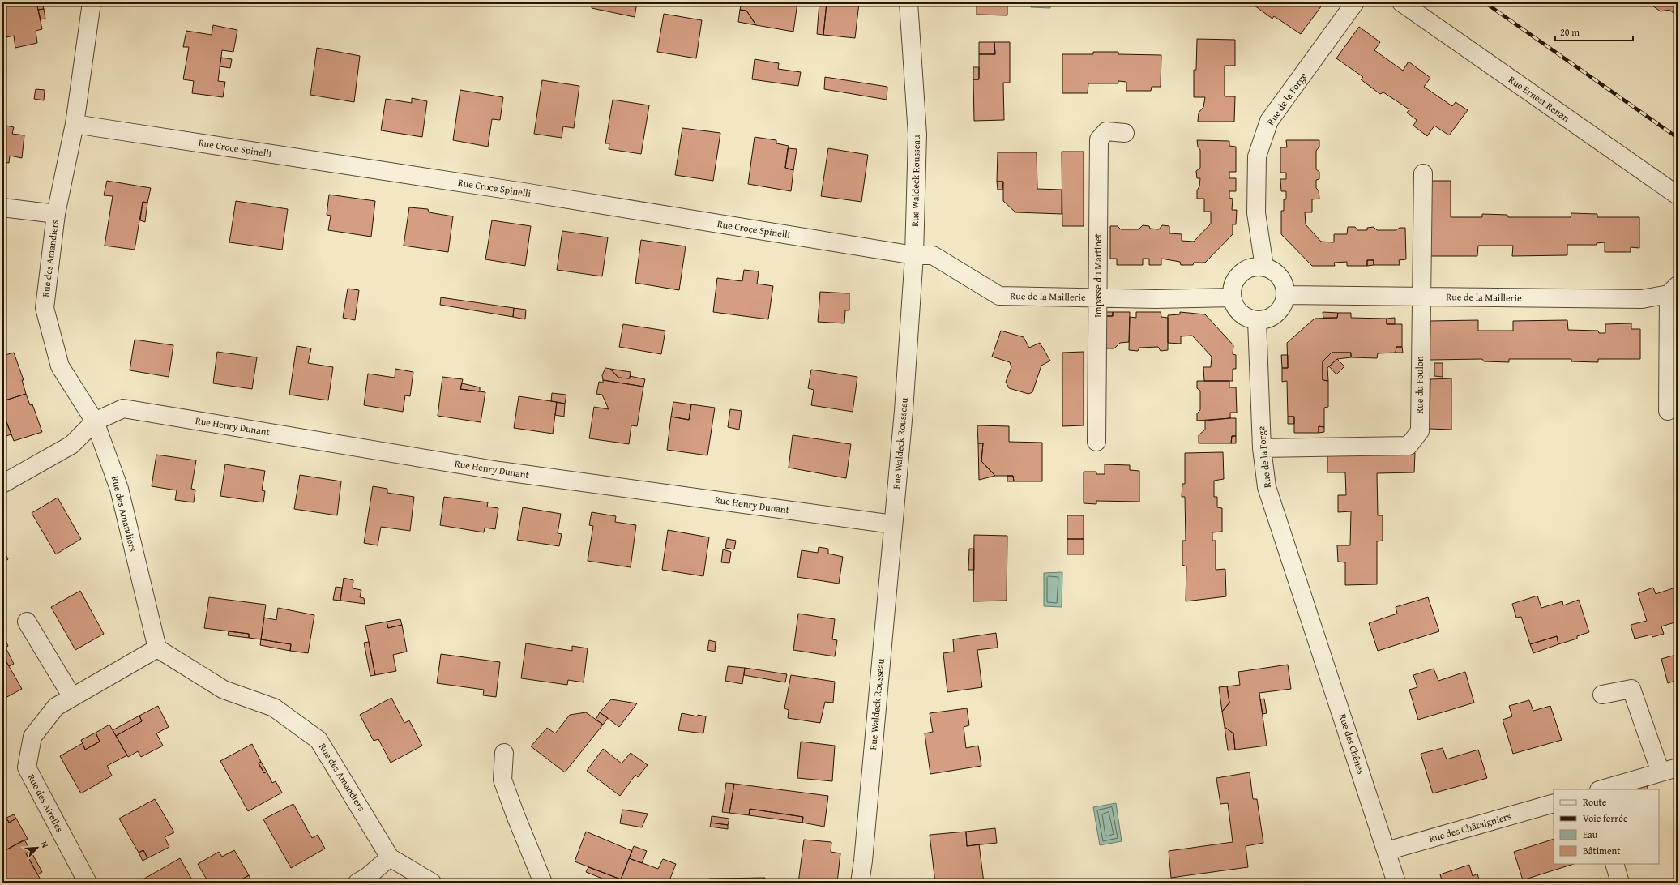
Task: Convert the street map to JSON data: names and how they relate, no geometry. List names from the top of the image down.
{
  "streets": {
    "street": [
      "Rue de la Forge",
      "Rue Ernest Renan",
      "Rue Croce Spinelli",
      "Rue Waldeck Rousseau",
      "Rue des Amandiers",
      "Impasse du Martinet",
      "Rue de la Maillerie",
      "Rue du Foulon",
      "Rue Henry Dunant",
      "Rue des Chênes",
      "Rue des Airelles",
      "Rue des Châtaigniers"
    ]
  },
  "crossings": [
    ["Rue de la Forge", "Rue de la Maillerie"],
    ["Rue de la Forge", "Rue du Foulon"],
    ["Rue de la Forge", "Rue des Chênes"],
    ["Rue Croce Spinelli", "Rue Waldeck Rousseau"],
    ["Rue Croce Spinelli", "Rue des Amandiers"],
    ["Rue Croce Spinelli", "Rue de la Maillerie"],
    ["Rue Waldeck Rousseau", "Rue de la Maillerie"],
    ["Rue Waldeck Rousseau", "Rue Henry Dunant"],
    ["Rue des Amandiers", "Rue Henry Dunant"],
    ["Rue des Amandiers", "Rue des Airelles"],
    ["Impasse du Martinet", "Rue de la Maillerie"],
    ["Rue de la Maillerie", "Rue du Foulon"],
    ["Rue des Chênes", "Rue des Châtaigniers"]
  ],
  "legend": [
    "Route",
    "Voie ferrée",
    "Eau",
    "Bâtiment"
  ],
  "scale_bar": "20 m",
  "north": "top right"
}
